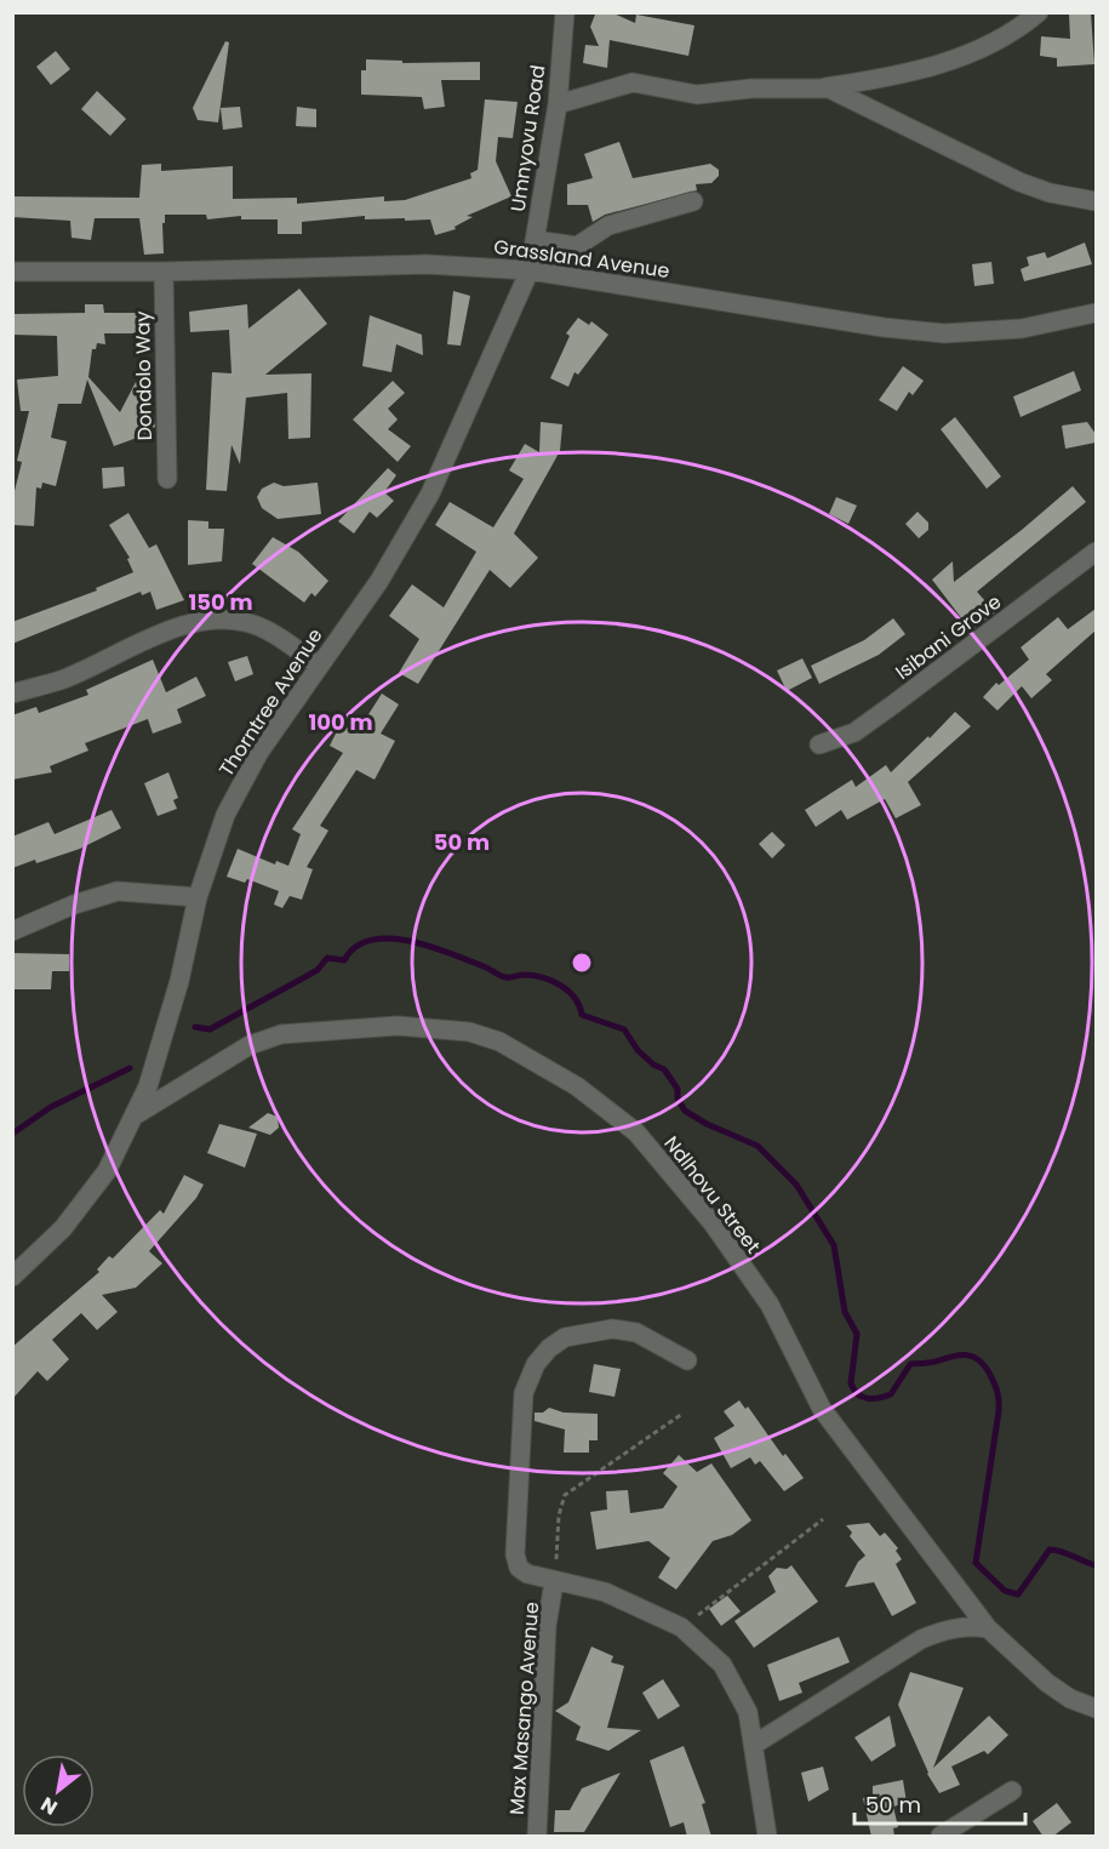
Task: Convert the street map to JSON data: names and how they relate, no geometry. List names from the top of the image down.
{
  "streets": {
    "street": [
      "Umnyovu Road",
      "Grassland Avenue",
      "Dondolo Way",
      "Isibani Grove",
      "Thorntree Avenue",
      "Ndlhovu Street",
      "Max Masango Avenue"
    ]
  },
  "crossings": [
    ["Umnyovu Road", "Grassland Avenue"],
    ["Umnyovu Road", "Thorntree Avenue"],
    ["Grassland Avenue", "Dondolo Way"],
    ["Grassland Avenue", "Thorntree Avenue"],
    ["Thorntree Avenue", "Ndlhovu Street"]
  ],
  "scale_bar": "50 m",
  "north": "bottom left",
  "rings": ["150 m", "100 m", "50 m"]
}
